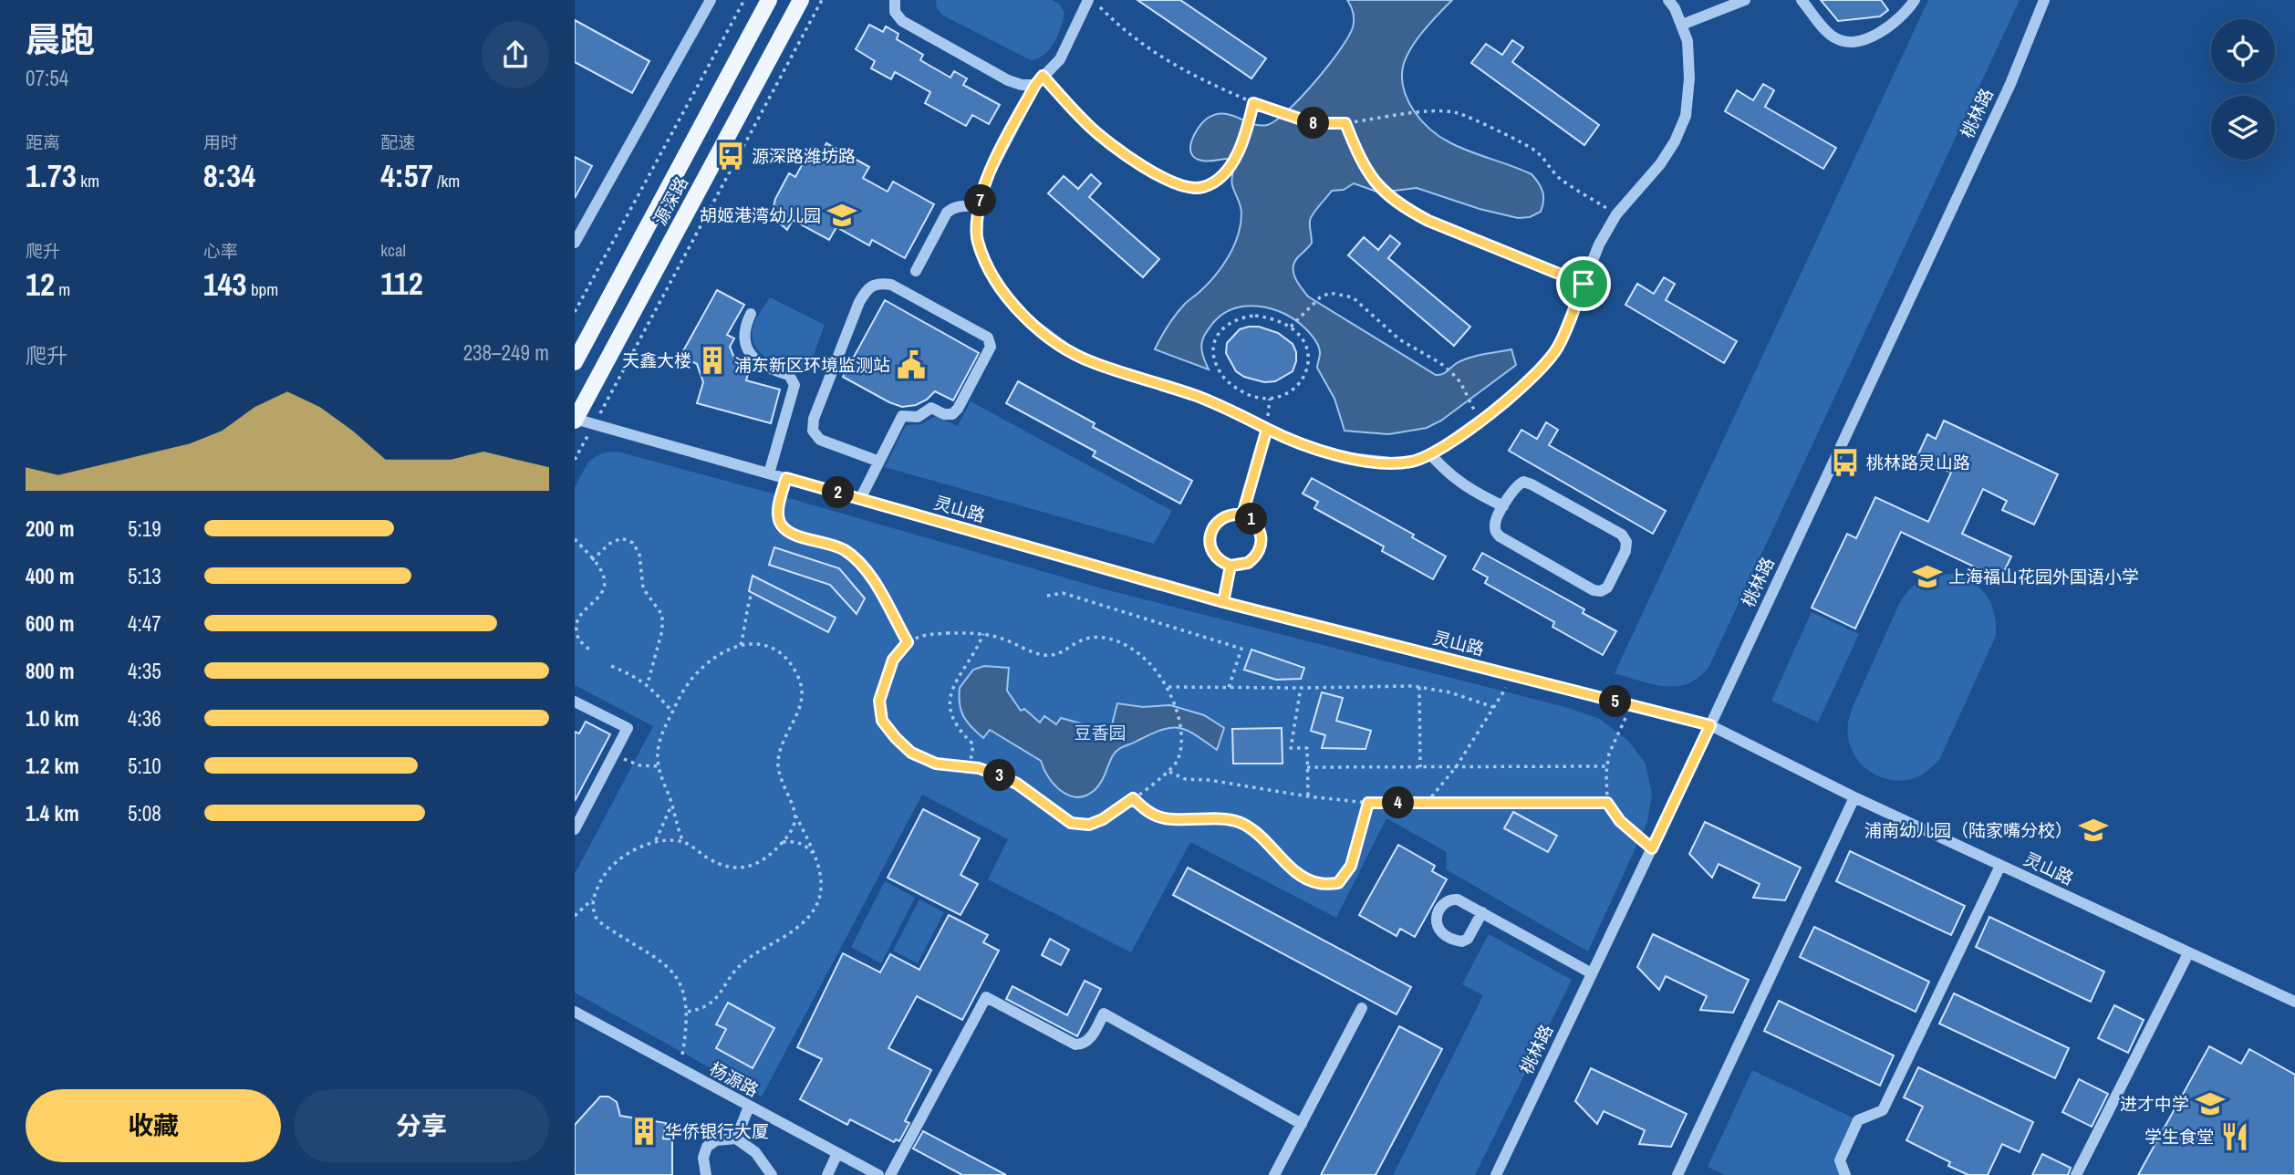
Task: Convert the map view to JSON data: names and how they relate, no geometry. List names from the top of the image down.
{
  "streets": {
    "main road": ["源深路"],
    "street": ["桃林路", "灵山路", "杨源路"]
  },
  "crossings": [
    ["桃林路", "灵山路"],
    ["源深路", "灵山路"]
  ],
  "parks": ["豆香园"],
  "places": {
    "bus stop": ["源深路潍坊路", "桃林路灵山路"],
    "school or university": [
      "胡姬港湾幼儿园",
      "上海福山花园外国语小学",
      "浦南幼儿园（陆家嘴分校）",
      "进才中学"
    ],
    "building": ["天鑫大楼", "华侨银行大厦"],
    "public building": ["浦东新区环境监测站"],
    "restaurant": ["学生食堂"]
  },
  "page": {
    "heading": ["晨跑", "07:54"],
    "pins": [
      "8",
      "7",
      "2",
      "1",
      "5",
      "3",
      "4"
    ],
    "stats": [
      ["距离", "1.73 km"],
      ["用时", "8:34"],
      ["配速", "4:57 /km"],
      ["爬升", "12 m"],
      ["心率", "143 bpm"],
      ["kcal", "112"]
    ],
    "chart": ["爬升", "238–249 m"],
    "list": [
      {
        "name": "200 m",
        "note": "5:19"
      },
      {
        "name": "400 m",
        "note": "5:13"
      },
      {
        "name": "600 m",
        "note": "4:47"
      },
      {
        "name": "800 m",
        "note": "4:35"
      },
      {
        "name": "1.0 km",
        "note": "4:36"
      },
      {
        "name": "1.2 km",
        "note": "5:10"
      },
      {
        "name": "1.4 km",
        "note": "5:08"
      }
    ],
    "buttons": ["收藏", "分享"]
  }
}
